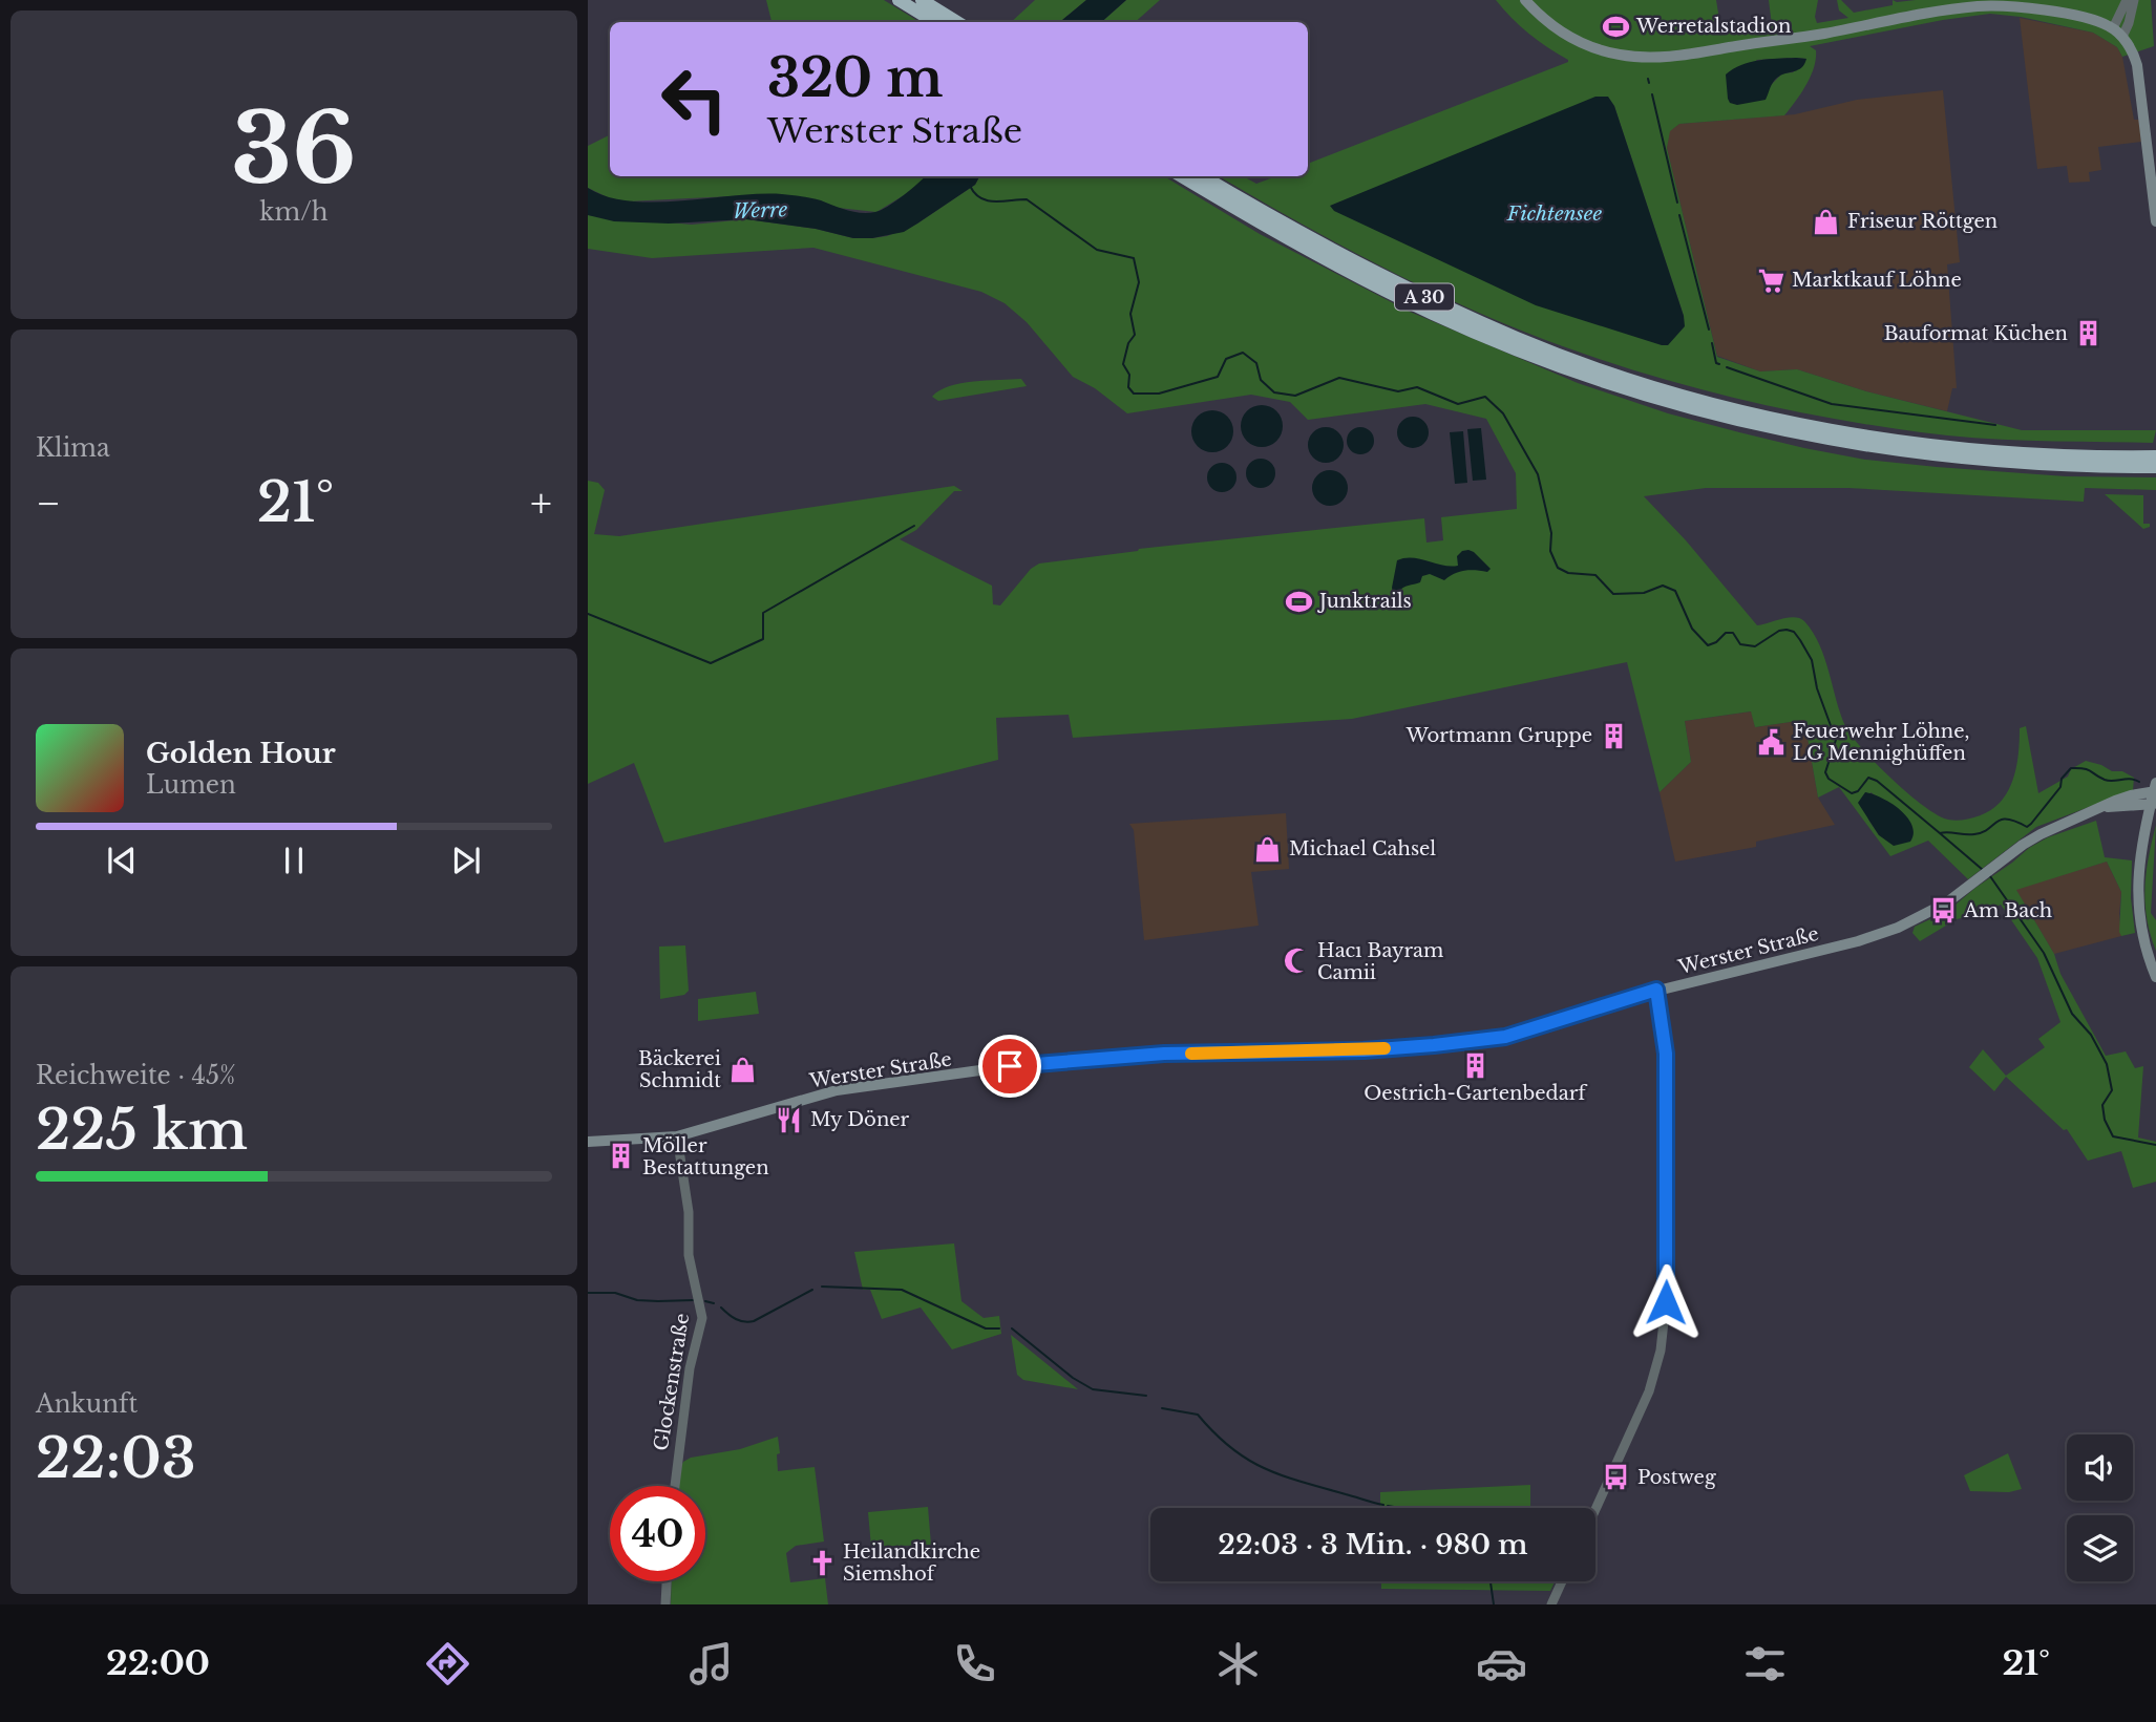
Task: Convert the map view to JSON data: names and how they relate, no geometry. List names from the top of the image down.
{
  "streets": {
    "highway": ["A 30"],
    "main road": ["Werster Straße"],
    "street": ["Glockenstraße"]
  },
  "crossings": [
    ["Werster Straße", "Glockenstraße"]
  ],
  "water": ["Werre", "Fichtensee"],
  "places": {
    "sports": ["Werretalstadion", "Junktrails"],
    "shop": ["Friseur Röttgen", "Michael Cahsel", "Bäckerei Schmidt"],
    "supermarket": ["Marktkauf Löhne"],
    "building": [
      "Bauformat Küchen",
      "Wortmann Gruppe",
      "Oestrich-Gartenbedarf",
      "Möller Bestattungen"
    ],
    "public building": ["Feuerwehr Löhne, LG Mennighüffen"],
    "bus stop": ["Am Bach", "Postweg"],
    "mosque": ["Hacı Bayram Camii"],
    "restaurant": ["My Döner"],
    "church": ["Heilandkirche Siemshof"]
  },
  "page": {
    "tile": [
      ["36", "km/h"],
      "Klima",
      ["Reichweite · 45%", "225 km"],
      ["Ankunft", "22:03"]
    ],
    "turn": ["320 m", "Werster Straße"],
    "heat": ["−", "21°", "+"],
    "song": ["Golden Hour", "Lumen"],
    "limit": "40",
    "trip": "22:03 · 3 Min. · 980 m",
    "tabs": ["22:00", "21°"]
  }
}
